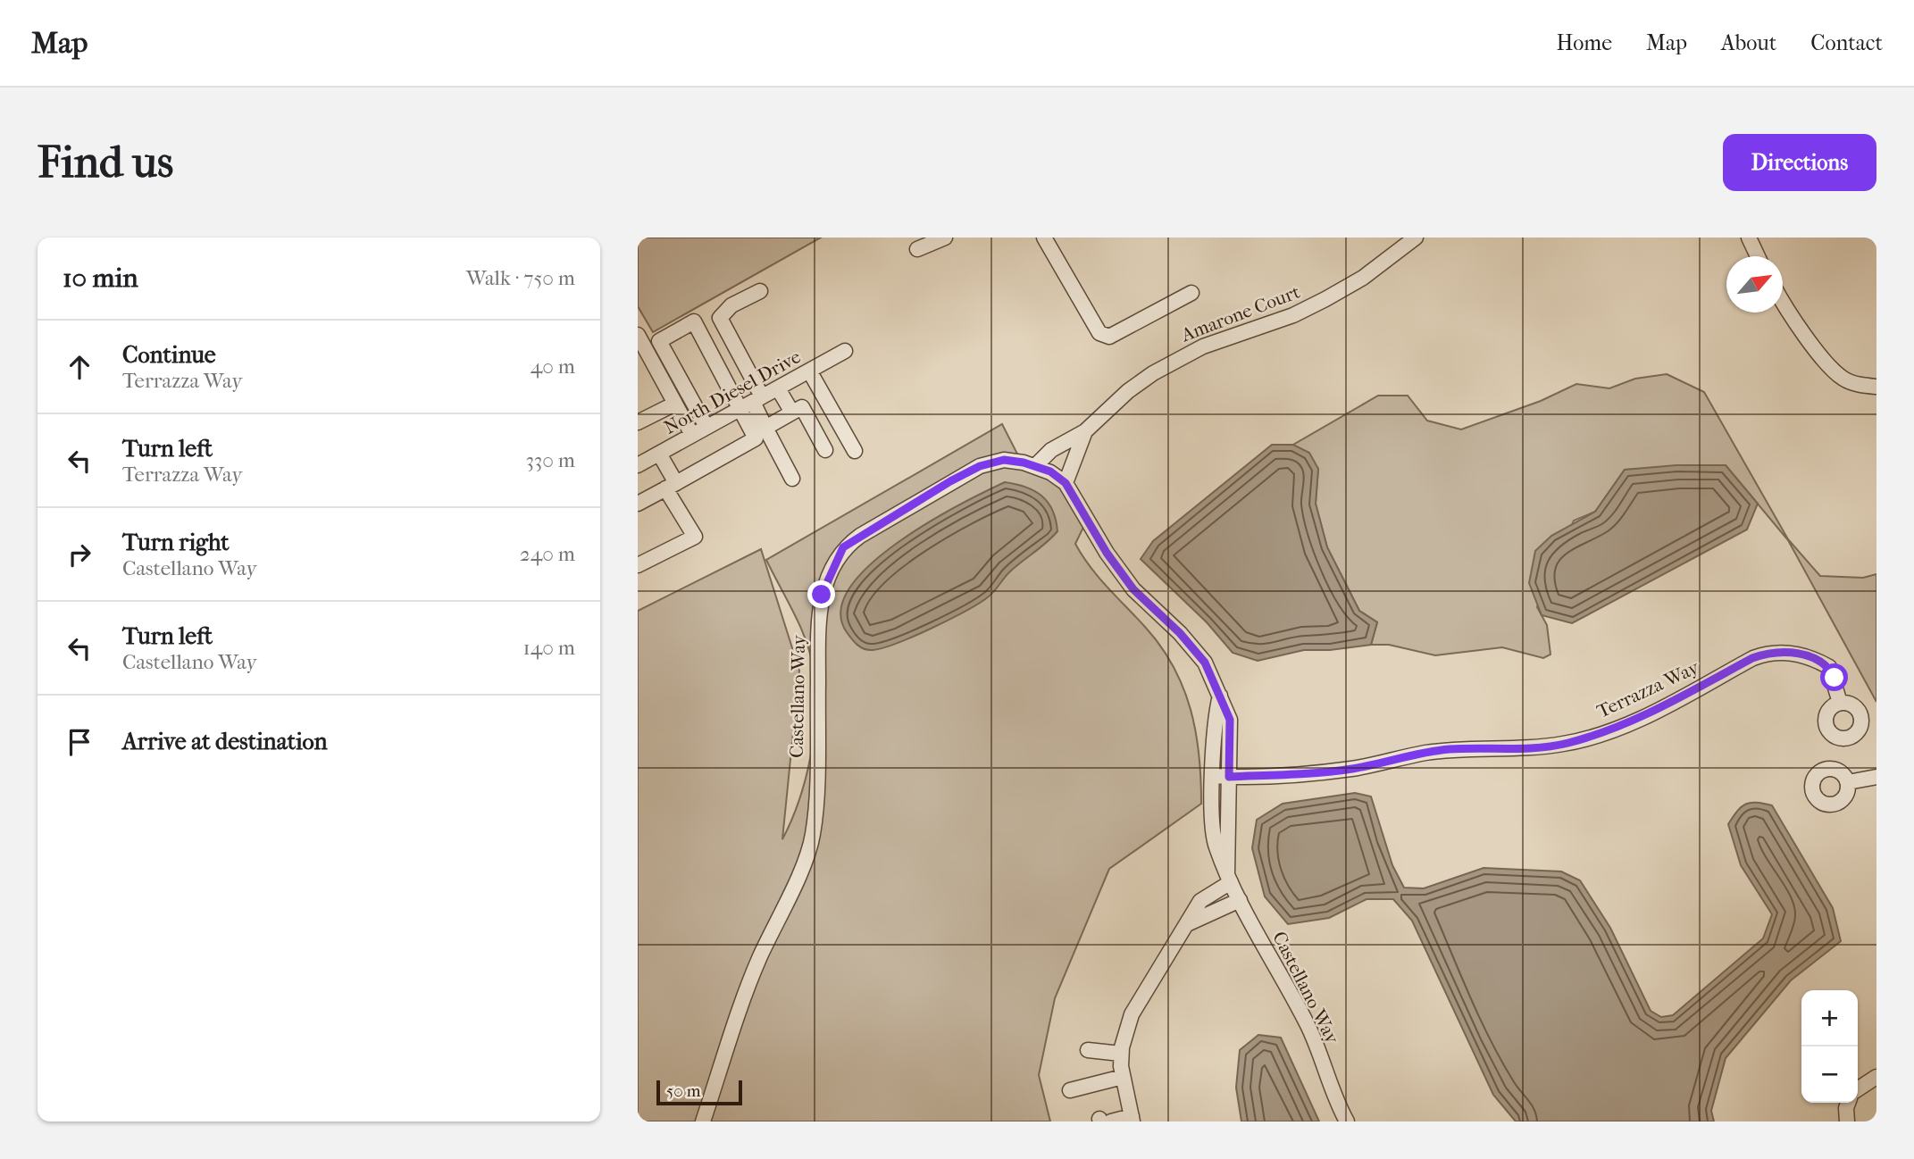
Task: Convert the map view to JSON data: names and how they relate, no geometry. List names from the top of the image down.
{
  "streets": {
    "street": [
      "Amarone Court",
      "North Diesel Drive",
      "Terrazza Way",
      "Castellano Way"
    ]
  },
  "crossings": [
    ["Terrazza Way", "Castellano Way"]
  ],
  "scale_bar": "50 m",
  "north": "top right",
  "page": {
    "header": "Map",
    "nav": [
      "Home",
      "Map",
      "About",
      "Contact"
    ],
    "buttons": "Directions",
    "title": "Find us",
    "heading": ["10 min", "Walk · 750 m"],
    "list": [
      ["Continue", "Terrazza Way", "40 m"],
      ["Turn left", "Terrazza Way", "330 m"],
      ["Turn right", "Castellano Way", "240 m"],
      ["Turn left", "Castellano Way", "140 m"],
      "Arrive at destination"
    ],
    "map_buttons": ["+", "−"],
    "scale": "50 m"
  }
}
